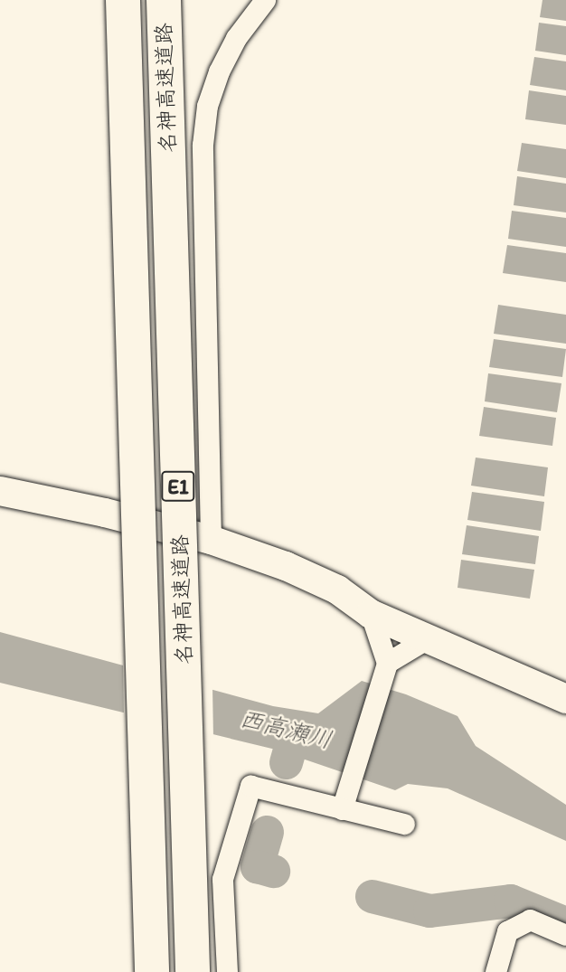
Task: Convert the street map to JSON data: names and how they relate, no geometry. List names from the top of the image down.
{
  "streets": {
    "highway": ["名神高速道路", "E1"]
  },
  "water": ["西高瀬川"]
}
